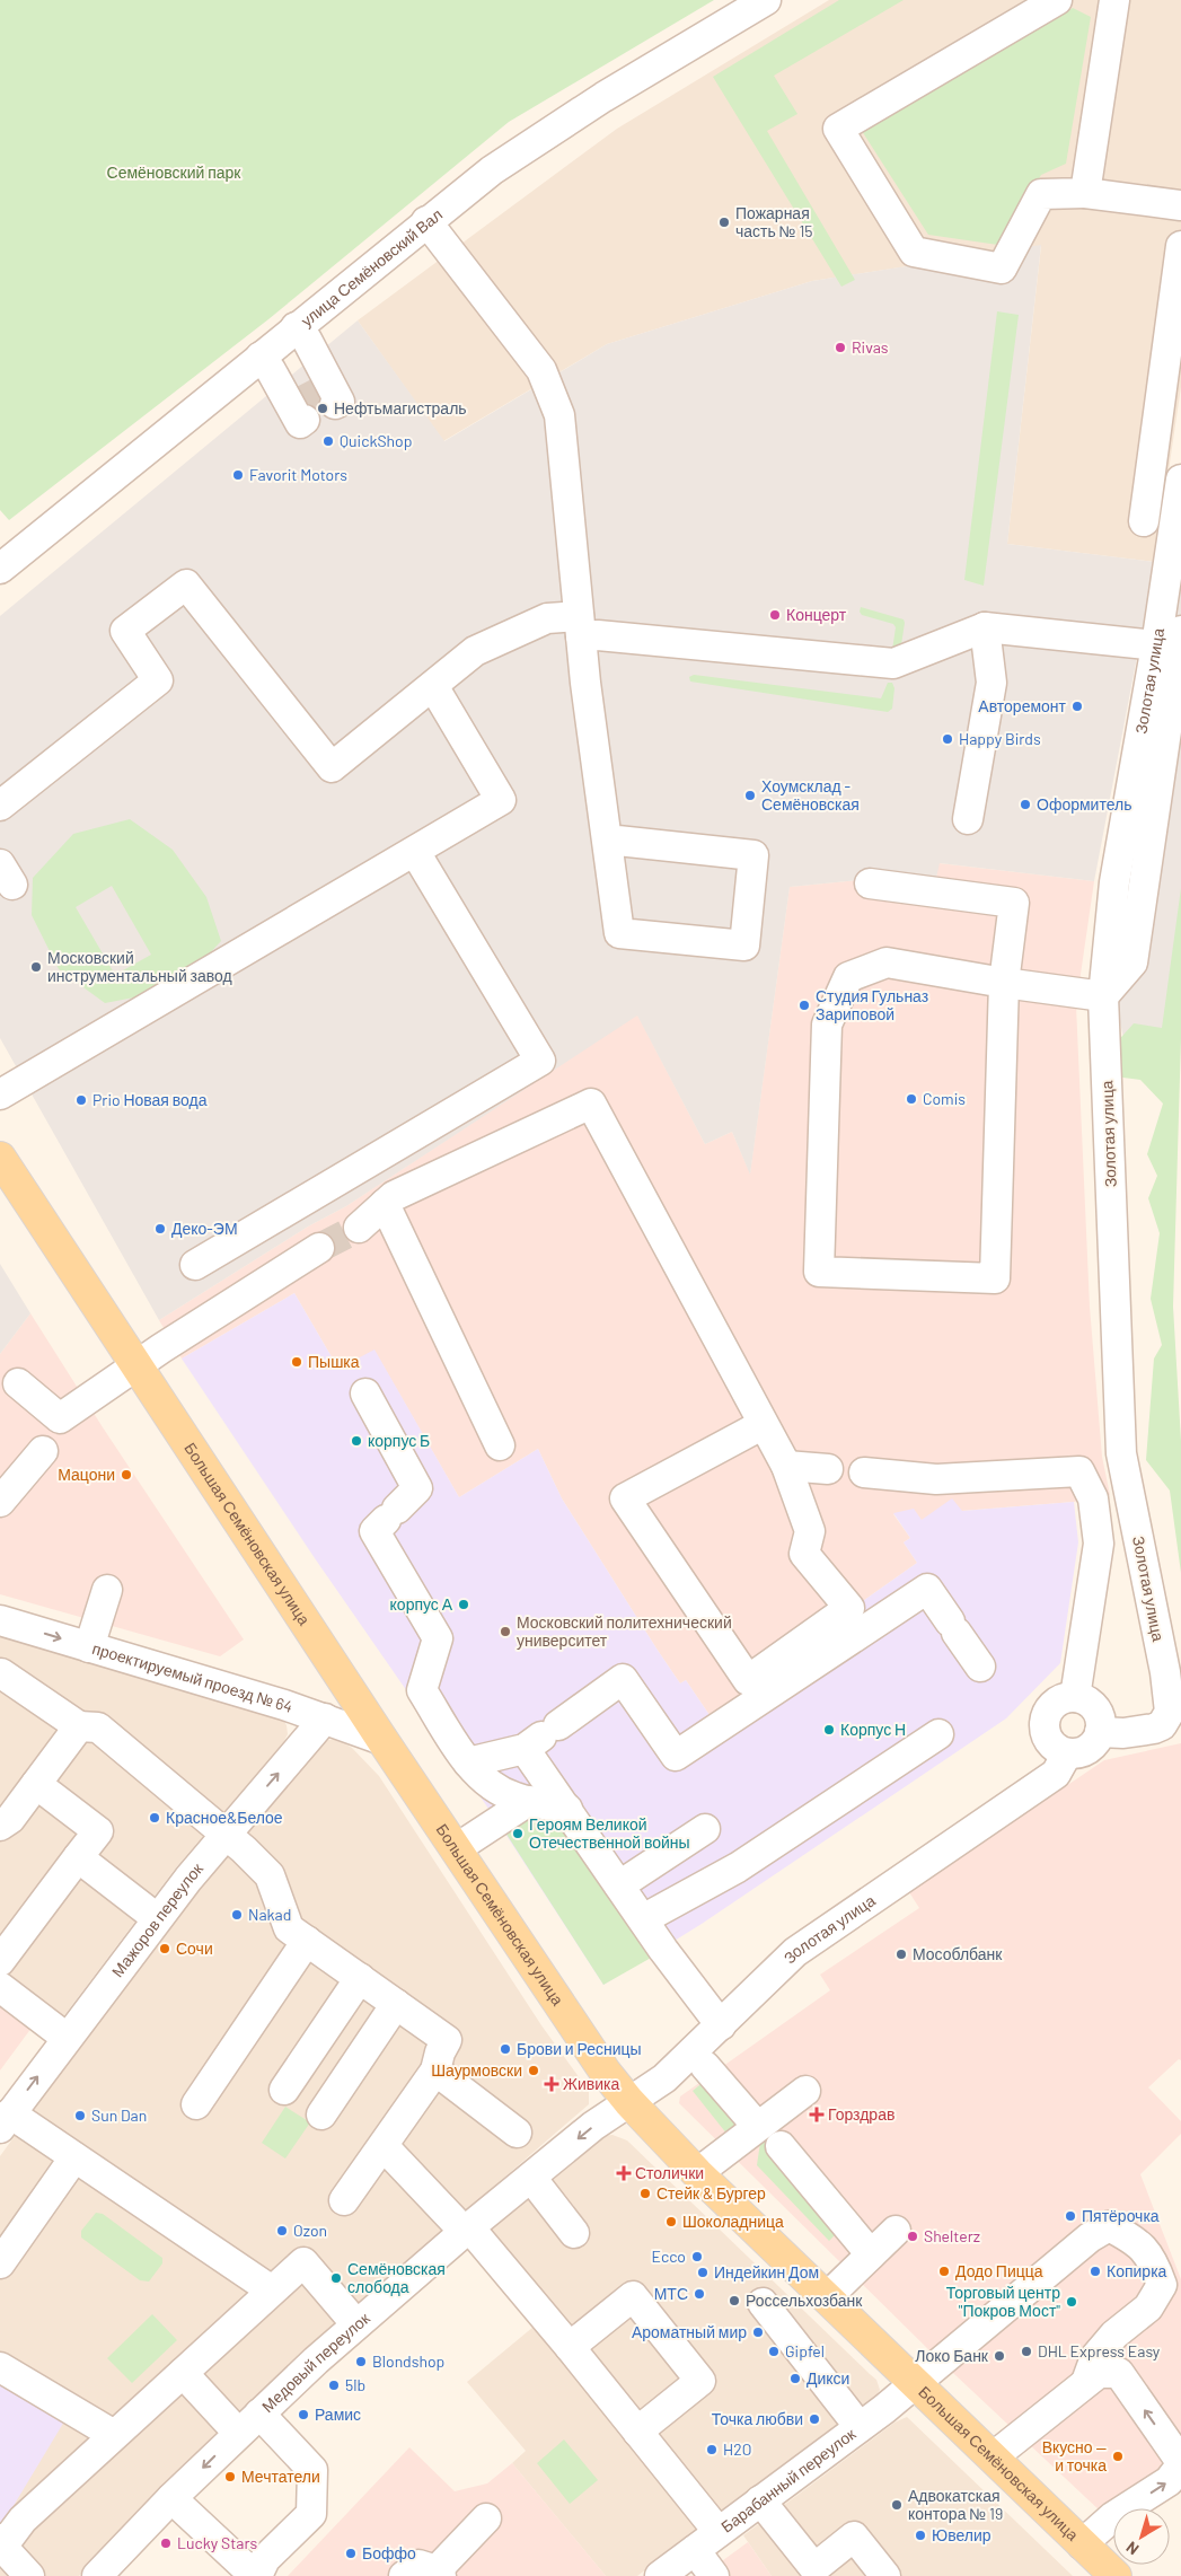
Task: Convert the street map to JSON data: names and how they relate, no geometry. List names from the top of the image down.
{
  "streets": {
    "main road": ["Большая Семёновская улица"],
    "street": [
      "улица Семёновский Вал",
      "Золотая улица",
      "проектируемый проезд № 64",
      "Мажоров переулок",
      "Медовый переулок",
      "Барабанный переулок"
    ]
  },
  "crossings": [
    ["Золотая улица", "Большая Семёновская улица"],
    ["Золотая улица", "Медовый переулок"],
    ["Большая Семёновская улица", "проектируемый проезд № 64"],
    ["Большая Семёновская улица", "Медовый переулок"],
    ["Большая Семёновская улица", "Барабанный переулок"],
    ["проектируемый проезд № 64", "Мажоров переулок"]
  ],
  "parks": ["Семёновский парк"],
  "places": {
    "other": [
      "Пожарная часть № 15",
      "Rivas",
      "Нефтьмагистраль",
      "QuickShop",
      "Favorit Motors",
      "Концерт",
      "Авторемонт",
      "Happy Birds",
      "Хоумсклад - Семёновская",
      "Оформитель",
      "Московский инструментальный завод",
      "Студия Гульназ Зариповой",
      "Comis",
      "Prio Новая вода",
      "Деко-ЭМ",
      "Пышка",
      "корпус Б",
      "Мацони",
      "корпус А",
      "Московский политехнический университет",
      "Корпус Н",
      "Красное&Белое",
      "Героям Великой Отечественной войны",
      "Nakad",
      "Сочи",
      "Мособлбанк",
      "Брови и Ресницы",
      "Шаурмовски",
      "Sun Dan",
      "Стейк & Бургер",
      "Пятёрочка",
      "Шоколадница",
      "Ozon",
      "Shelterz",
      "Ecco",
      "Додо Пицца",
      "Копирка",
      "Индейкин Дом",
      "Семёновская слобода",
      "МТС",
      "Россельхозбанк",
      "Торговый центр \"Покров Мост\"",
      "Ароматный мир",
      "Gipfel",
      "DHL Express Easy",
      "Локо Банк",
      "Blondshop",
      "Дикси",
      "5lb",
      "Рамис",
      "Точка любви",
      "H2O",
      "Вкусно — и точка",
      "Мечтатели",
      "Адвокатская контора № 19",
      "Ювелир",
      "Lucky Stars",
      "Боффо"
    ],
    "health": ["Живика", "Горздрав", "Столички"]
  },
  "north": "bottom left"
}
